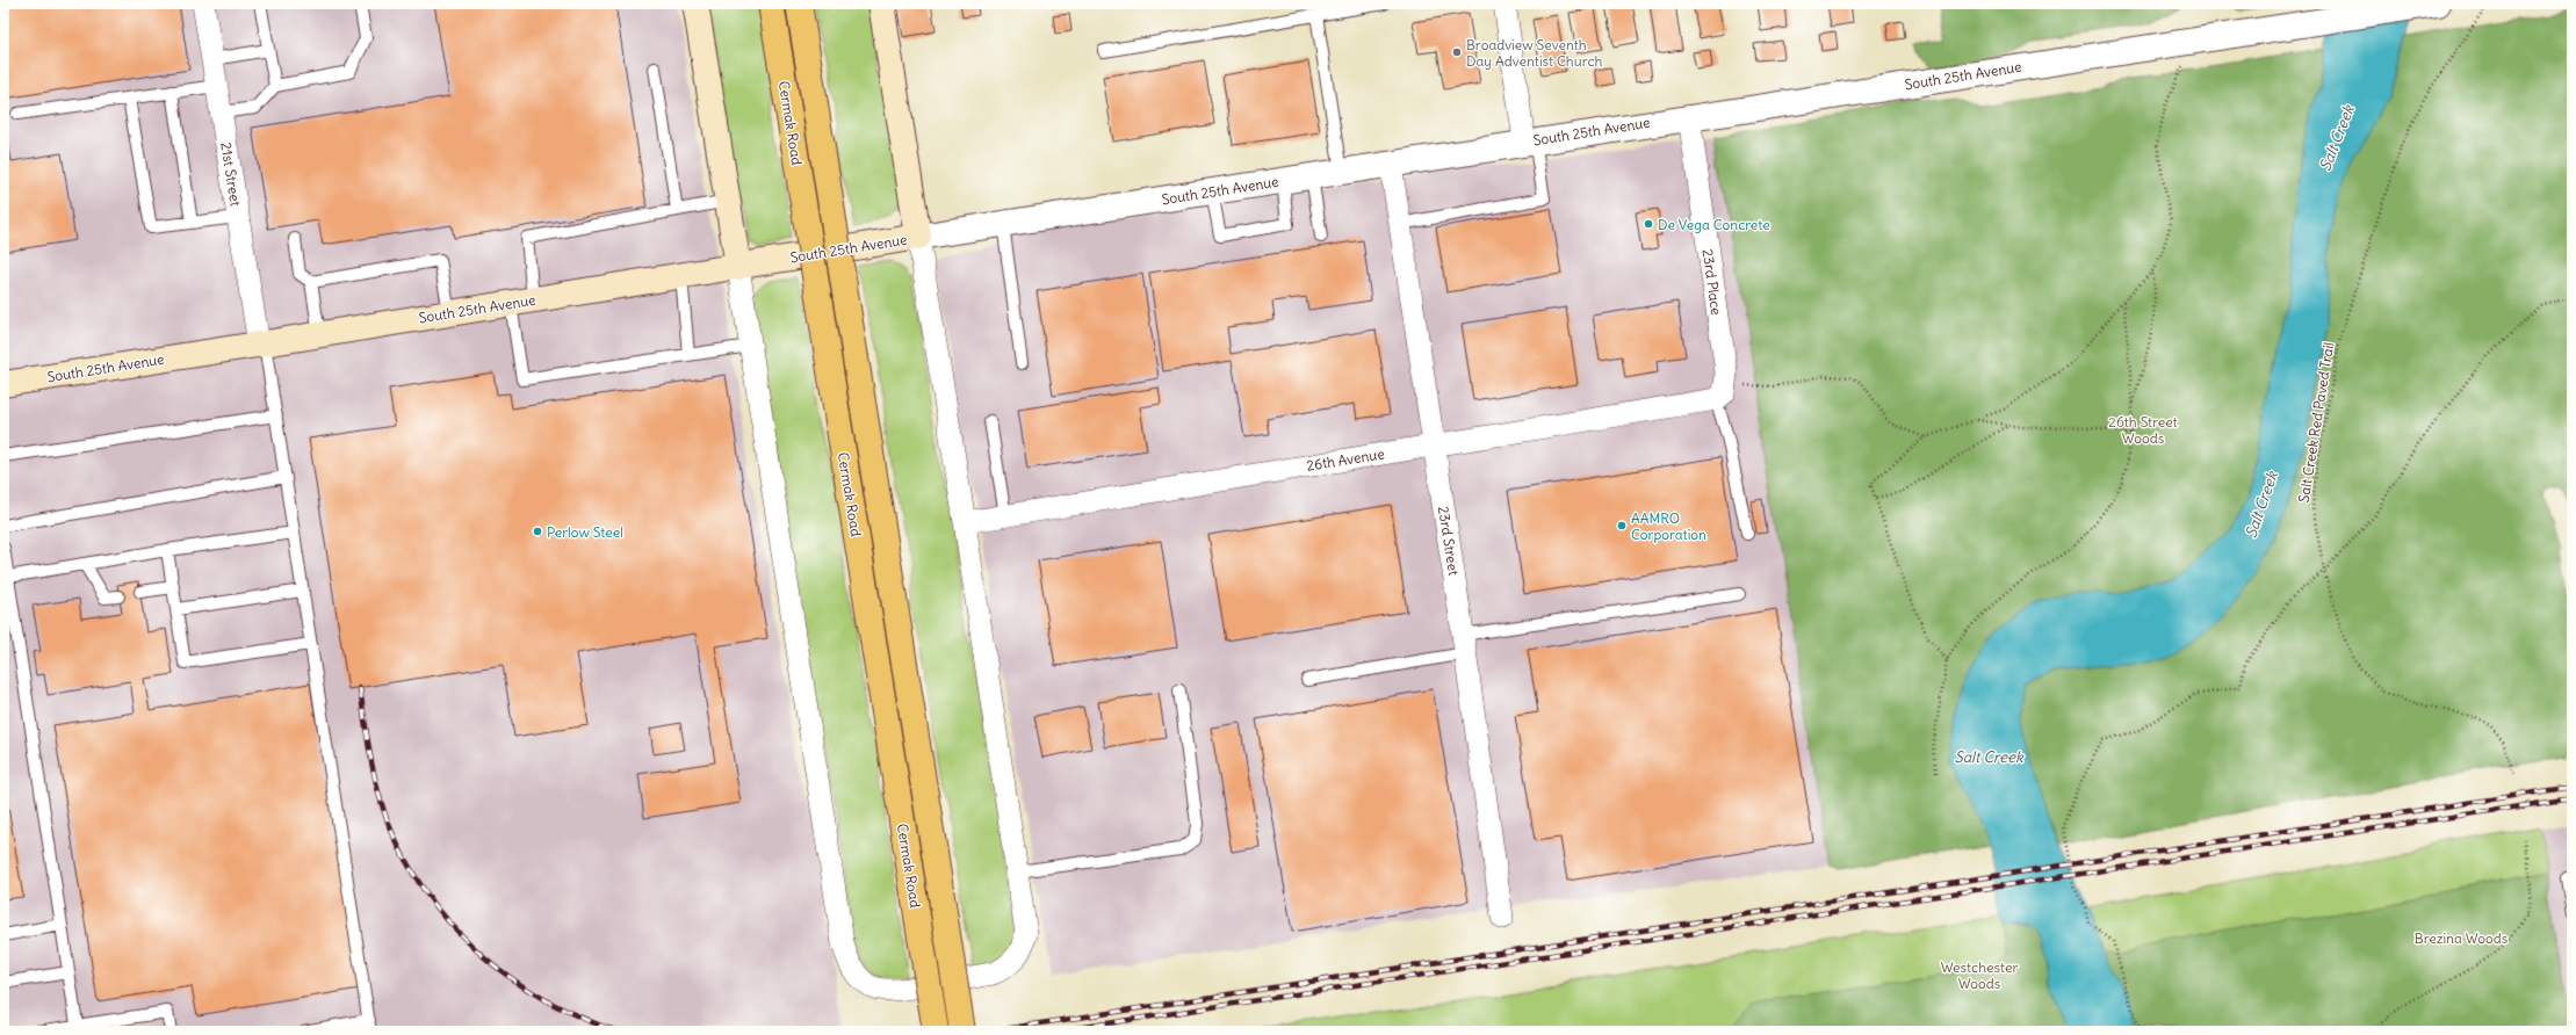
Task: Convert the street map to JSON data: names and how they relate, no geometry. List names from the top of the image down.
{
  "streets": {
    "main road": ["South 25th Avenue", "Cermak Road"],
    "street": [
      "21st Street",
      "23rd Place",
      "26th Avenue",
      "23rd Street"
    ],
    "path": ["Salt Creek Red Paved Trail"]
  },
  "crossings": [
    ["South 25th Avenue", "21st Street"],
    ["South 25th Avenue", "23rd Place"],
    ["South 25th Avenue", "23rd Street"],
    ["23rd Place", "26th Avenue"],
    ["26th Avenue", "23rd Street"]
  ],
  "water": ["Salt Creek"],
  "parks": ["26th Street Woods", "Brezina Woods", "Westchester Woods"],
  "places": [
    "Broadview Seventh Day Adventist Church",
    "De Vega Concrete",
    "AAMRO Corporation",
    "Perlow Steel"
  ]
}
